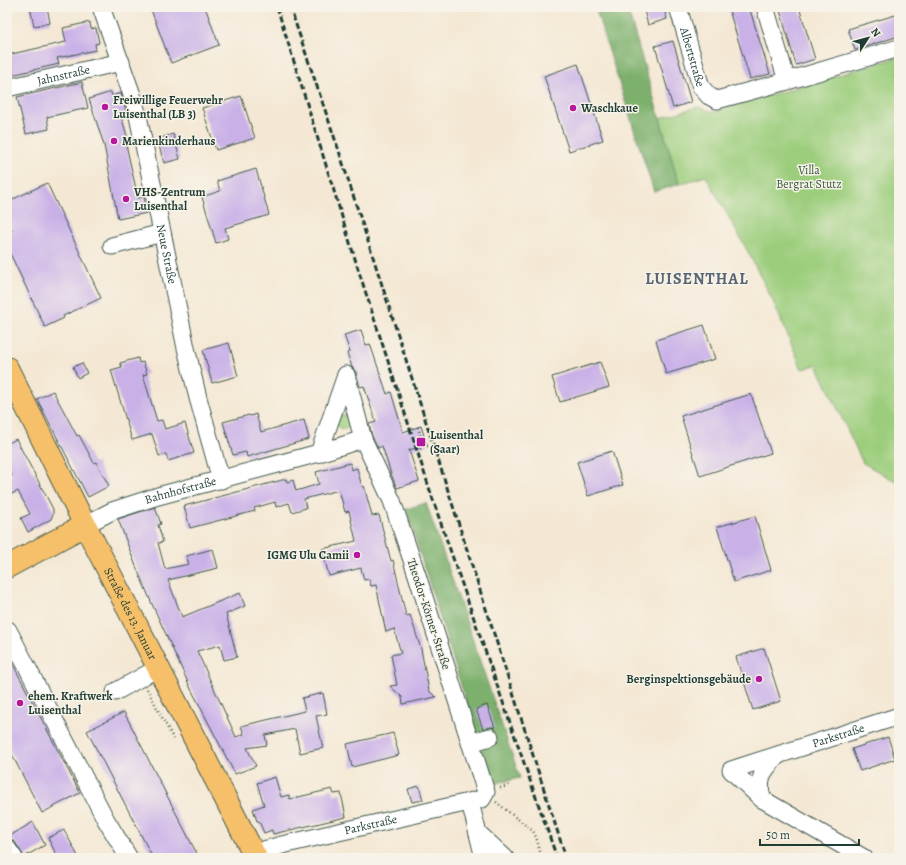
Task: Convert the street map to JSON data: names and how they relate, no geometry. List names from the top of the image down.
{
  "streets": {
    "main road": ["Bahnhofstraße", "Straße des 13. Januar"],
    "street": [
      "Albertstraße",
      "Jahnstraße",
      "Neue Straße",
      "Theodor-Körner-Straße",
      "Parkstraße"
    ]
  },
  "crossings": [
    ["Jahnstraße", "Neue Straße"],
    ["Neue Straße", "Bahnhofstraße"],
    ["Bahnhofstraße", "Straße des 13. Januar"],
    ["Bahnhofstraße", "Theodor-Körner-Straße"],
    ["Straße des 13. Januar", "Parkstraße"],
    ["Theodor-Körner-Straße", "Parkstraße"]
  ],
  "districts": ["LUISENTHAL"],
  "parks": ["Villa Bergrat Stutz"],
  "places": {
    "other": [
      "Freiwillige Feuerwehr Luisenthal (LB 3)",
      "Waschkaue",
      "Marienkinderhaus",
      "VHS-Zentrum Luisenthal",
      "IGMG Ulu Camii",
      "Berginspektionsgebäude",
      "ehem. Kraftwerk Luisenthal"
    ],
    "transit": ["Luisenthal (Saar)"]
  },
  "scale_bar": "50 m",
  "north": "top right"
}
